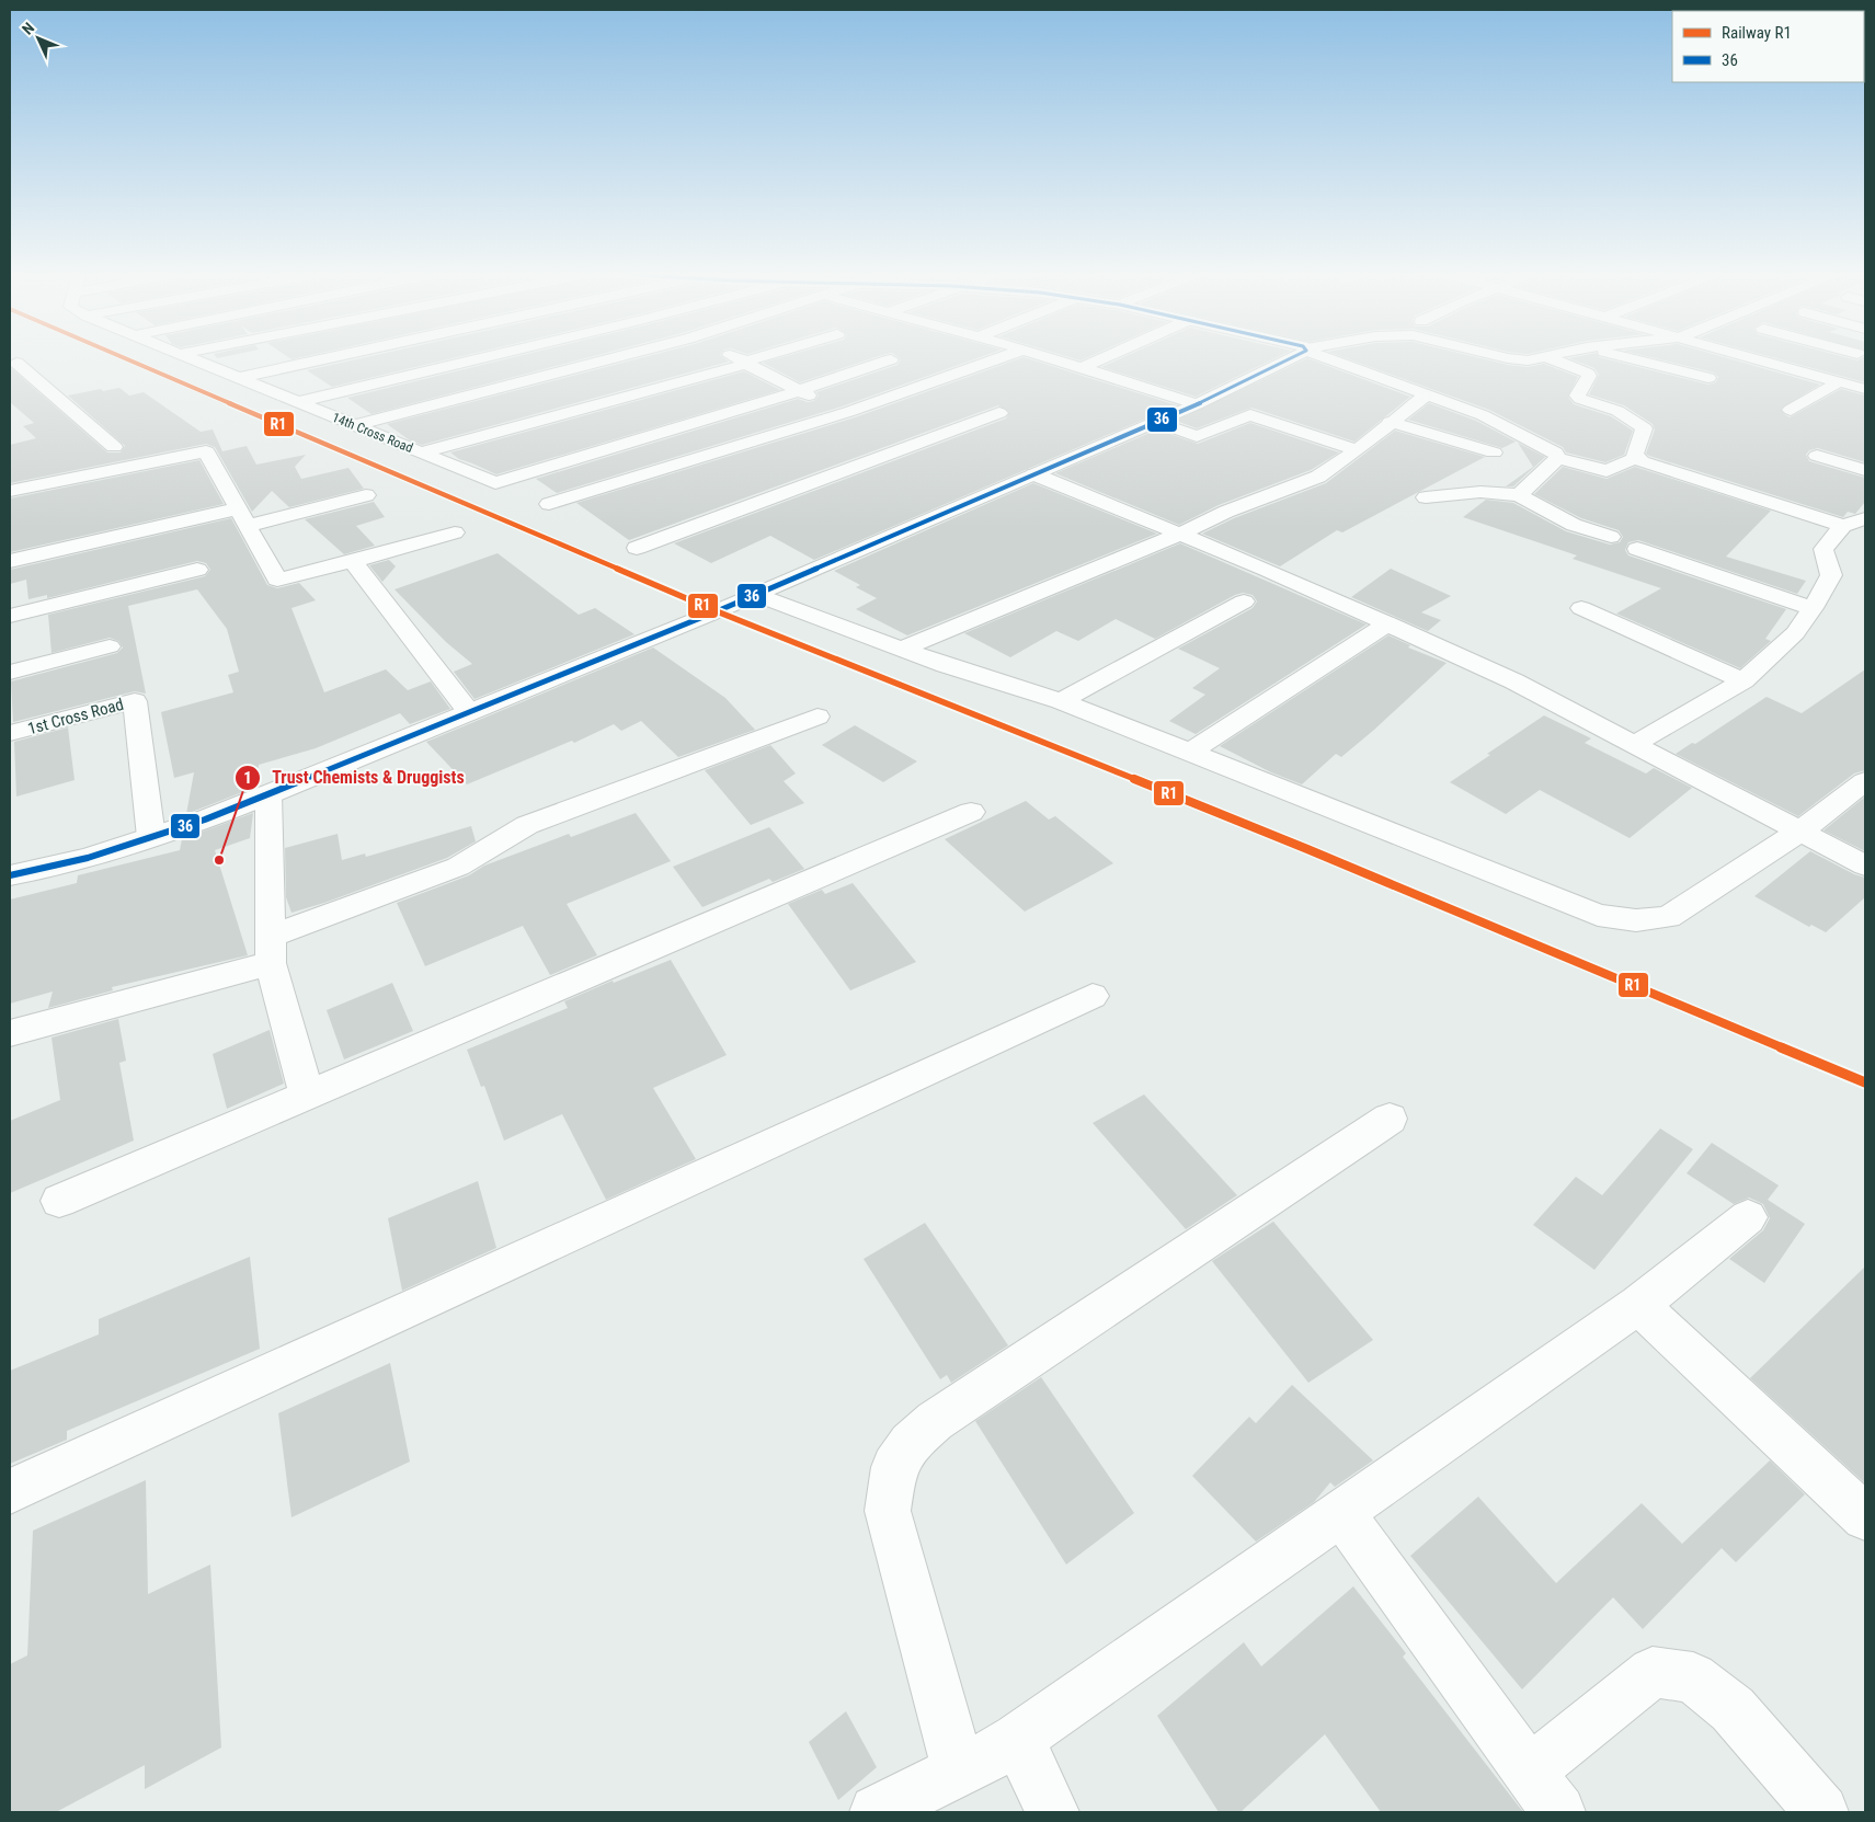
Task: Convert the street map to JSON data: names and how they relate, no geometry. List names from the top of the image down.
{
  "streets": {
    "street": ["14th Cross Road", "1st Cross Road"]
  },
  "places": ["Trust Chemists & Druggists"],
  "lines": ["rail line R1", "transit line 36"],
  "legend": ["Railway R1", "36"],
  "north": "top left"
}
